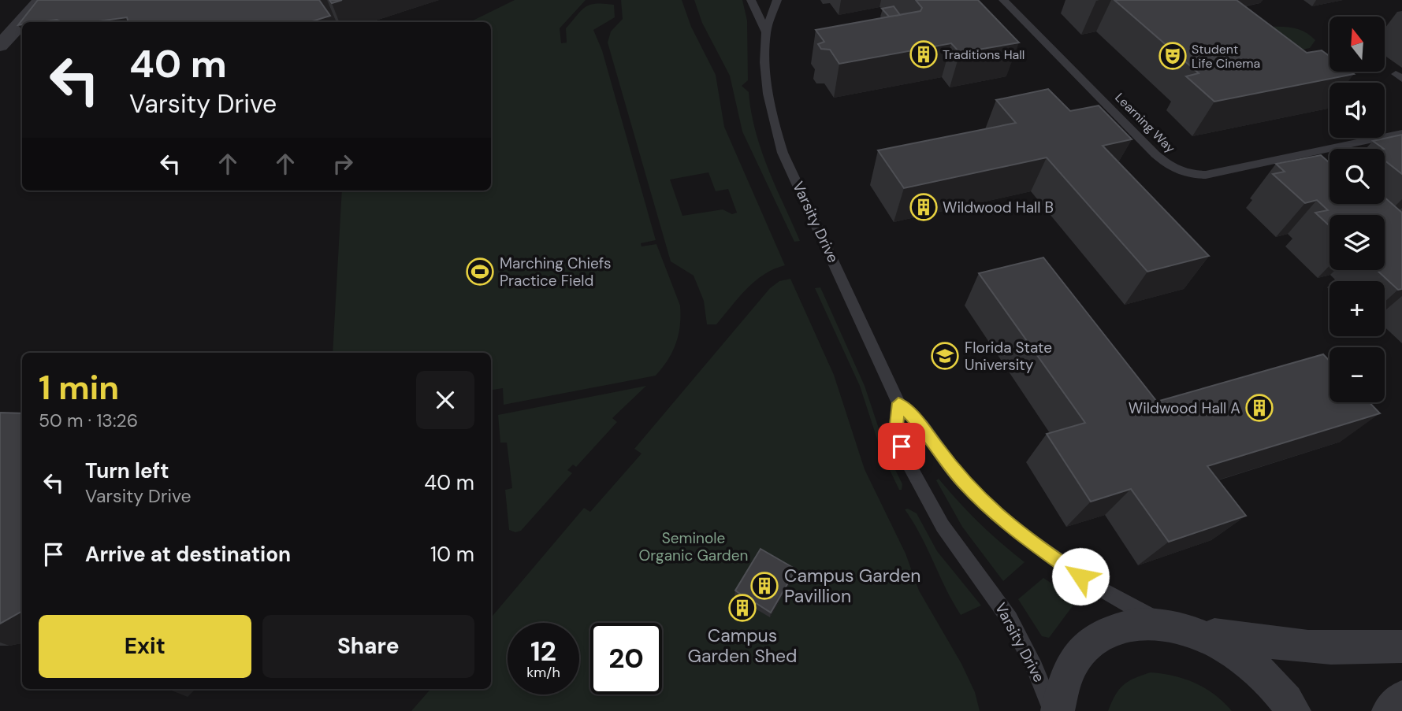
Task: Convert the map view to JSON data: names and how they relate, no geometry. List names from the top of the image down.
{
  "streets": {
    "lane": ["Learning Way", "Varsity Drive"]
  },
  "parks": ["Seminole Organic Garden"],
  "places": {
    "building": [
      "Traditions Hall",
      "Wildwood Hall B",
      "Wildwood Hall A",
      "Campus Garden Pavillion",
      "Campus Garden Shed"
    ],
    "theatre": ["Student Life Cinema"],
    "sports": ["Marching Chiefs Practice Field"],
    "school or university": ["Florida State University"]
  },
  "north": "top",
  "page": {
    "map_buttons": ["+", "−"],
    "turn": ["40 m", "Varsity Drive"],
    "heading": ["1 min", "50 m · 13:26"],
    "list": [
      {
        "name": "Turn left",
        "note": "Varsity Drive",
        "value": "40 m"
      },
      {
        "name": "Arrive at destination",
        "value": "10 m"
      }
    ],
    "buttons": ["Exit", "Share"],
    "speed": "12 km/h",
    "limit": "20"
  }
}
